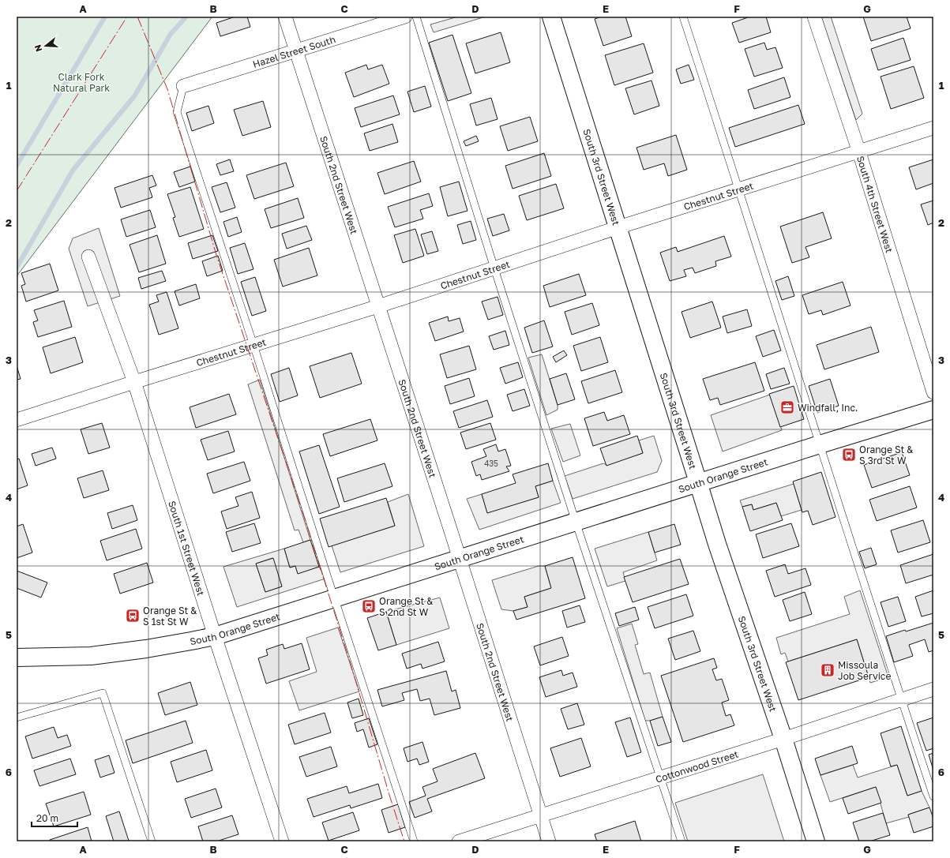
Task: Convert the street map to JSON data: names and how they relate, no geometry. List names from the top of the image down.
{
  "streets": {
    "main road": ["South 3rd Street West", "South Orange Street"],
    "street": [
      "Hazel Street South",
      "South 2nd Street West",
      "Chestnut Street",
      "South 4th Street West",
      "South 1st Street West",
      "Cottonwood Street"
    ]
  },
  "crossings": [
    ["Hazel Street South", "South 2nd Street West"],
    ["South 3rd Street West", "Chestnut Street"],
    ["South 3rd Street West", "South Orange Street"],
    ["South 3rd Street West", "Cottonwood Street"],
    ["South 2nd Street West", "Chestnut Street"],
    ["South 2nd Street West", "South Orange Street"],
    ["South 2nd Street West", "Cottonwood Street"],
    ["Chestnut Street", "South 4th Street West"],
    ["Chestnut Street", "South 1st Street West"],
    ["South Orange Street", "South 1st Street West"]
  ],
  "parks": ["Clark Fork Natural Park"],
  "places": {
    "office": ["Windfall, Inc."],
    "bus stop": ["Orange St & S 3rd St W", "Orange St & S 2nd St W", "Orange St & S 1st St W"],
    "building": ["Missoula Job Service"]
  },
  "house_numbers": ["435"],
  "scale_bar": "20 m",
  "north": "left",
  "grid": {
    "columns": [
      "A",
      "B",
      "C",
      "D",
      "E",
      "F",
      "G"
    ],
    "rows": [
      "1",
      "2",
      "3",
      "4",
      "5",
      "6"
    ]
  }
}
